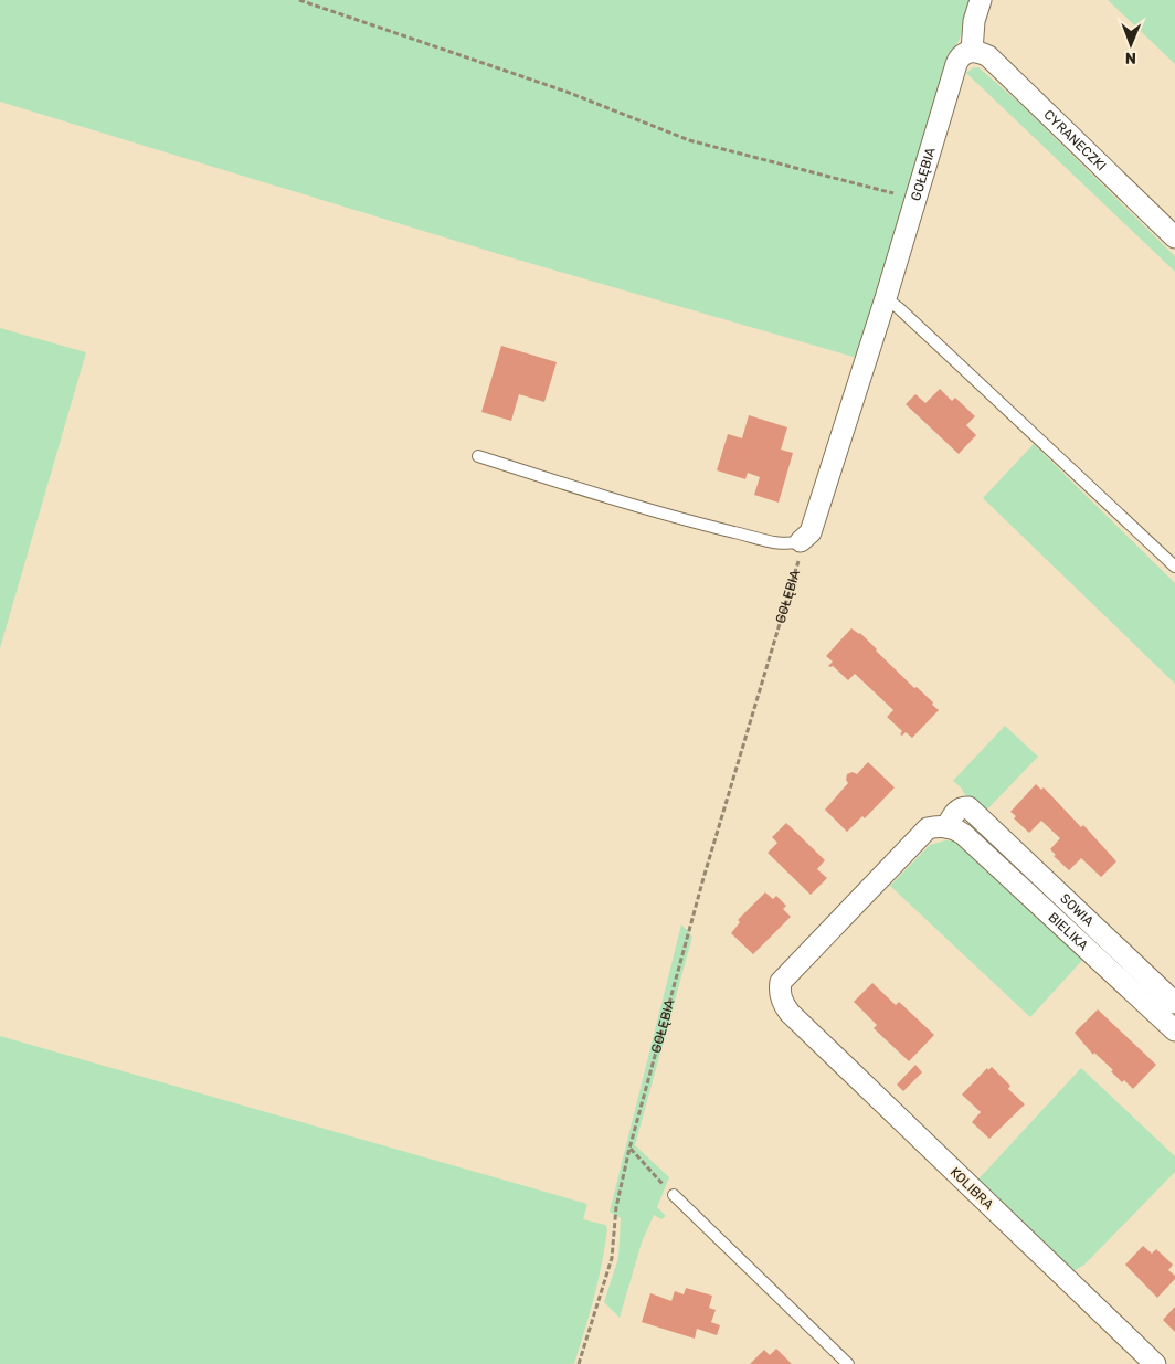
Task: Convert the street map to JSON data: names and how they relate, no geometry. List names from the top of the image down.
{
  "streets": {
    "street": [
      "CYRANECZKI",
      "GOŁĘBIA",
      "SOWIA",
      "BIELIKA",
      "KOLIBRA"
    ]
  },
  "crossings": [
    ["CYRANECZKI", "GOŁĘBIA"],
    ["SOWIA", "BIELIKA"],
    ["SOWIA", "KOLIBRA"],
    ["BIELIKA", "KOLIBRA"]
  ],
  "north": "bottom"
}
